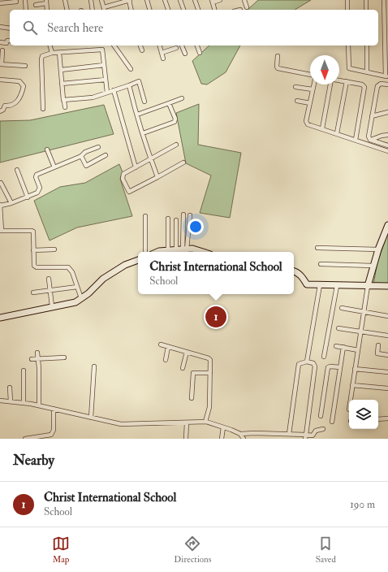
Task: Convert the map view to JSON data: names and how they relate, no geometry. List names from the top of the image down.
{
  "north": "bottom",
  "page": {
    "search": "Search here",
    "popup": ["Christ International School", "School"],
    "pins": "1",
    "heading": "Nearby",
    "list": [
      {
        "mark": "1",
        "name": "Christ International School",
        "note": "School",
        "value": "190 m"
      }
    ],
    "nav": ["Map", "Directions", "Saved"]
  }
}
